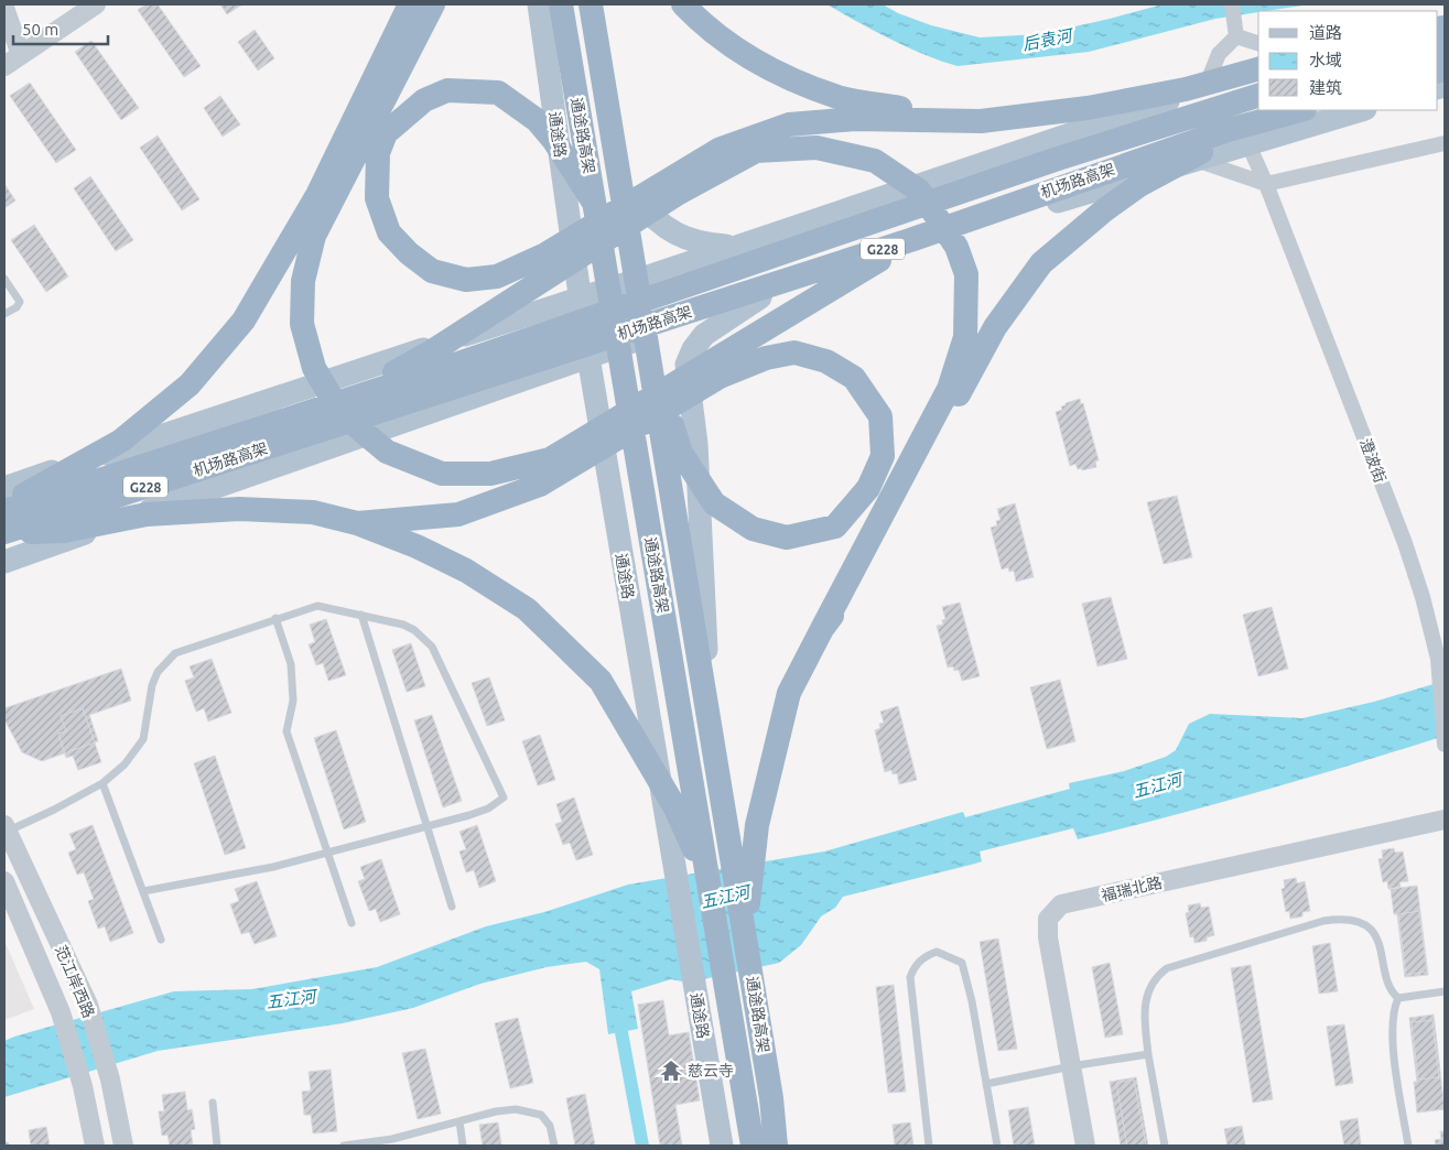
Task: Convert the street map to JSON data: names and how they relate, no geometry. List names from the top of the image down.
{
  "streets": {
    "highway": ["通途路高架", "机场路高架", "G228"],
    "main road": ["通途路"],
    "street": ["澄波街", "福瑞北路", "范江岸西路"]
  },
  "water": ["后袁河", "五江河"],
  "places": {
    "temple": ["慈云寺"]
  },
  "legend": ["道路", "水域", "建筑"],
  "scale_bar": "50 m"
}
